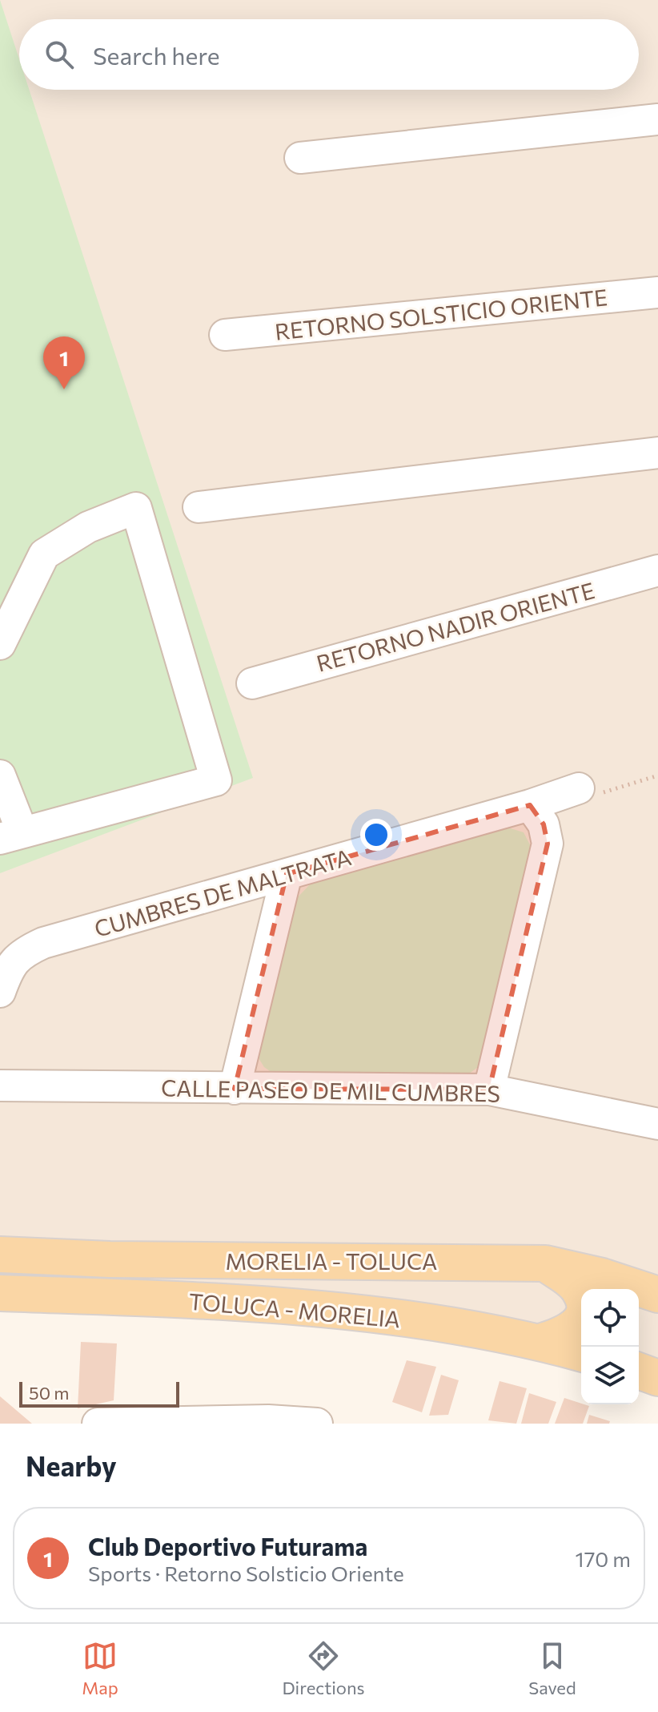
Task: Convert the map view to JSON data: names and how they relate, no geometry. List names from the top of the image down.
{
  "streets": {
    "main road": ["MORELIA - TOLUCA", "TOLUCA - MORELIA"],
    "street": [
      "RETORNO SOLSTICIO ORIENTE",
      "RETORNO NADIR ORIENTE",
      "CUMBRES DE MALTRATA",
      "CALLE PASEO DE MIL CUMBRES"
    ]
  },
  "scale_bar": "50 m",
  "page": {
    "search": "Search here",
    "pins": "1",
    "scale": "50 m",
    "heading": "Nearby",
    "list": [
      {
        "mark": "1",
        "name": "Club Deportivo Futurama",
        "note": "Sports · Retorno Solsticio Oriente",
        "value": "170 m"
      }
    ],
    "nav": ["Map", "Directions", "Saved"]
  }
}
